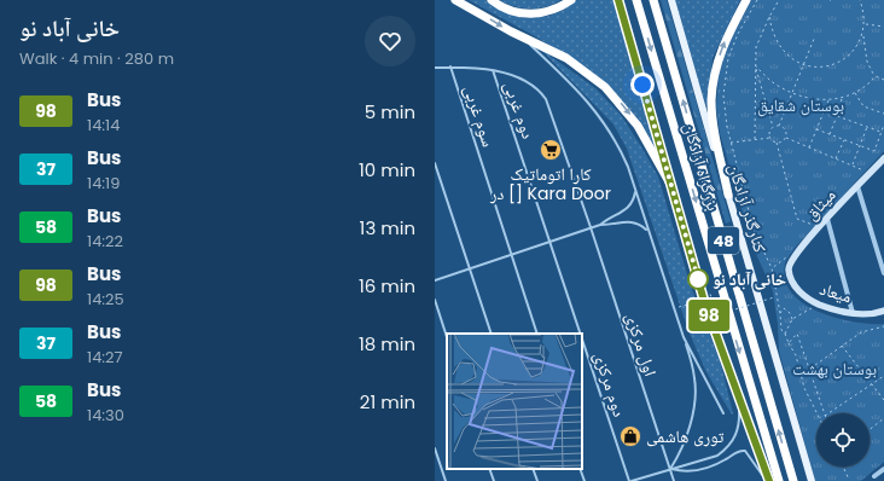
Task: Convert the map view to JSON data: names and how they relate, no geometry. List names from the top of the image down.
{
  "streets": {
    "highway": ["بزرگراه آزادگان", "48"],
    "main road": ["کنارگذر آزادگان"],
    "street": ["میثاق", "میعاد"],
    "lane": [
      "دوم غربی",
      "سوم غربی",
      "اول مرکزی",
      "دوم مرکزی"
    ]
  },
  "crossings": [
    ["دوم غربی", "اول مرکزی"],
    ["دوم غربی", "دوم مرکزی"],
    ["میثاق", "میعاد"]
  ],
  "parks": ["بوستان شقایق", "بوستان بهشت"],
  "places": {
    "supermarket": ["کارا اتوماتیک در [] Kara Door"],
    "other": ["خانی آباد نو"],
    "shop": ["توری هاشمی"]
  },
  "lines": ["bus line 98"],
  "page": {
    "heading": ["خانی آباد نو", "Walk · 4 min · 280 m"],
    "on_map": "98",
    "list": [
      {
        "mark": "98",
        "name": "Bus",
        "note": "14:14",
        "value": "5 min"
      },
      {
        "mark": "37",
        "name": "Bus",
        "note": "14:19",
        "value": "10 min"
      },
      {
        "mark": "58",
        "name": "Bus",
        "note": "14:22",
        "value": "13 min"
      },
      {
        "mark": "98",
        "name": "Bus",
        "note": "14:25",
        "value": "16 min"
      },
      {
        "mark": "37",
        "name": "Bus",
        "note": "14:27",
        "value": "18 min"
      },
      {
        "mark": "58",
        "name": "Bus",
        "note": "14:30",
        "value": "21 min"
      }
    ]
  }
}
